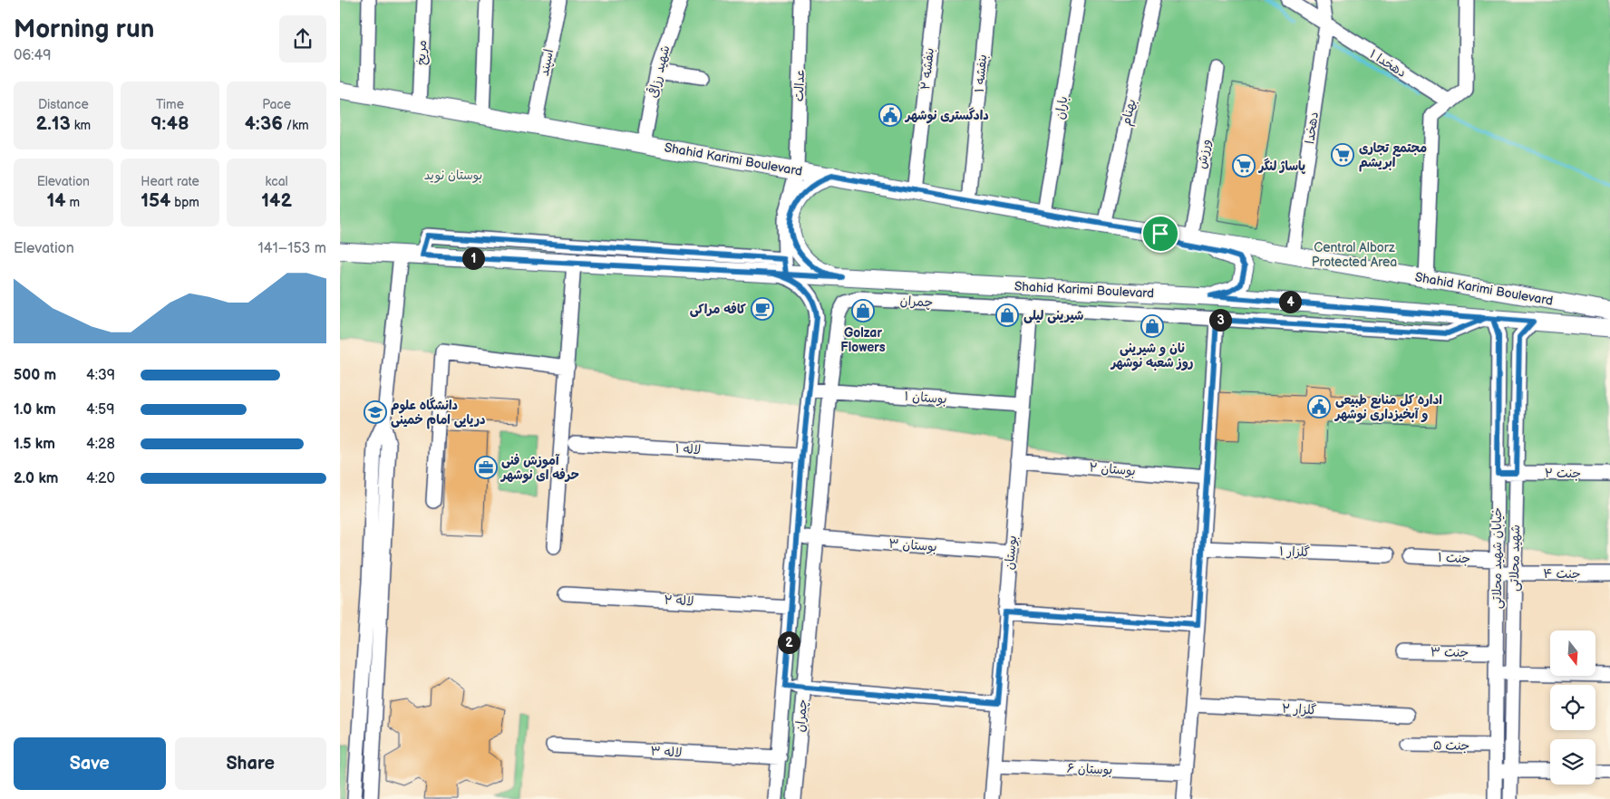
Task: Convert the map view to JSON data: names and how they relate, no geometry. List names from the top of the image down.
{
  "streets": {
    "main road": ["Shahid Karimi Boulevard"],
    "street": [
      "مریخ",
      "اسپند",
      "دهخدا ۱",
      "بنفشه ۲",
      "شهید رزاقی",
      "بنفشه ۱",
      "عدالت",
      "باران",
      "بهنام",
      "دهخدا",
      "ورزش",
      "چمران",
      "بوستان ۱",
      "لاله ۱",
      "بوستان ۲",
      "جنت ۲",
      "بوستان ۳",
      "گلزار ۱",
      "بوستان",
      "جنت ۱",
      "خیابان شهید محلاتی",
      "شهید محلاتی",
      "جنت ۴",
      "لاله ۲",
      "جنت ۳",
      "گلزار ۲",
      "جنت ۵",
      "لاله ۳",
      "بوستان ۶"
    ]
  },
  "crossings": [
    ["مریخ", "Shahid Karimi Boulevard"],
    ["اسپند", "Shahid Karimi Boulevard"],
    ["دهخدا ۱", "دهخدا"],
    ["بنفشه ۲", "Shahid Karimi Boulevard"],
    ["شهید رزاقی", "Shahid Karimi Boulevard"],
    ["بنفشه ۱", "Shahid Karimi Boulevard"],
    ["عدالت", "Shahid Karimi Boulevard"],
    ["عدالت", "چمران"],
    ["باران", "Shahid Karimi Boulevard"],
    ["بهنام", "Shahid Karimi Boulevard"],
    ["دهخدا", "Shahid Karimi Boulevard"],
    ["ورزش", "Shahid Karimi Boulevard"],
    ["Shahid Karimi Boulevard", "چمران"],
    ["Shahid Karimi Boulevard", "خیابان شهید محلاتی"],
    ["Shahid Karimi Boulevard", "شهید محلاتی"],
    ["چمران", "بوستان ۱"],
    ["چمران", "لاله ۱"],
    ["چمران", "بوستان ۳"],
    ["چمران", "بوستان"],
    ["چمران", "خیابان شهید محلاتی"],
    ["چمران", "لاله ۲"],
    ["چمران", "لاله ۳"],
    ["بوستان ۱", "بوستان"],
    ["بوستان ۲", "بوستان"],
    ["جنت ۲", "خیابان شهید محلاتی"],
    ["جنت ۲", "شهید محلاتی"],
    ["بوستان ۳", "بوستان"],
    ["بوستان", "بوستان ۶"],
    ["جنت ۱", "خیابان شهید محلاتی"],
    ["جنت ۱", "شهید محلاتی"],
    ["جنت ۱", "جنت ۴"],
    ["خیابان شهید محلاتی", "جنت ۳"],
    ["خیابان شهید محلاتی", "جنت ۵"],
    ["شهید محلاتی", "جنت ۴"]
  ],
  "parks": ["بوستان نوید", "Central Alborz Protected Area"],
  "places": {
    "public building": ["دادگستری نوشهر", "اداره كل منابع طبيعی و آبخيزداری نوشهر"],
    "supermarket": ["مجتمع تجاری ابریشم", "پاساژ لنگر"],
    "cafe": ["کافه مراکی"],
    "shop": ["Golzar Flowers", "شیرینی لیلی", "نان و شیرینی روز شعبه نوشهر"],
    "school or university": ["دانشگاه علوم دریایی امام خمینی"],
    "office": ["آموزش فنی حرفه ای نوشهر"]
  },
  "north": "bottom",
  "page": {
    "heading": ["Morning run", "06:49"],
    "stats": [
      ["Distance", "2.13 km"],
      ["Time", "9:48"],
      ["Pace", "4:36 /km"],
      ["Elevation", "14 m"],
      ["Heart rate", "154 bpm"],
      ["kcal", "142"]
    ],
    "chart": ["Elevation", "141–153 m"],
    "pins": [
      "1",
      "4",
      "3",
      "2"
    ],
    "list": [
      {
        "name": "500 m",
        "note": "4:39"
      },
      {
        "name": "1.0 km",
        "note": "4:59"
      },
      {
        "name": "1.5 km",
        "note": "4:28"
      },
      {
        "name": "2.0 km",
        "note": "4:20"
      }
    ],
    "buttons": ["Save", "Share"]
  }
}
